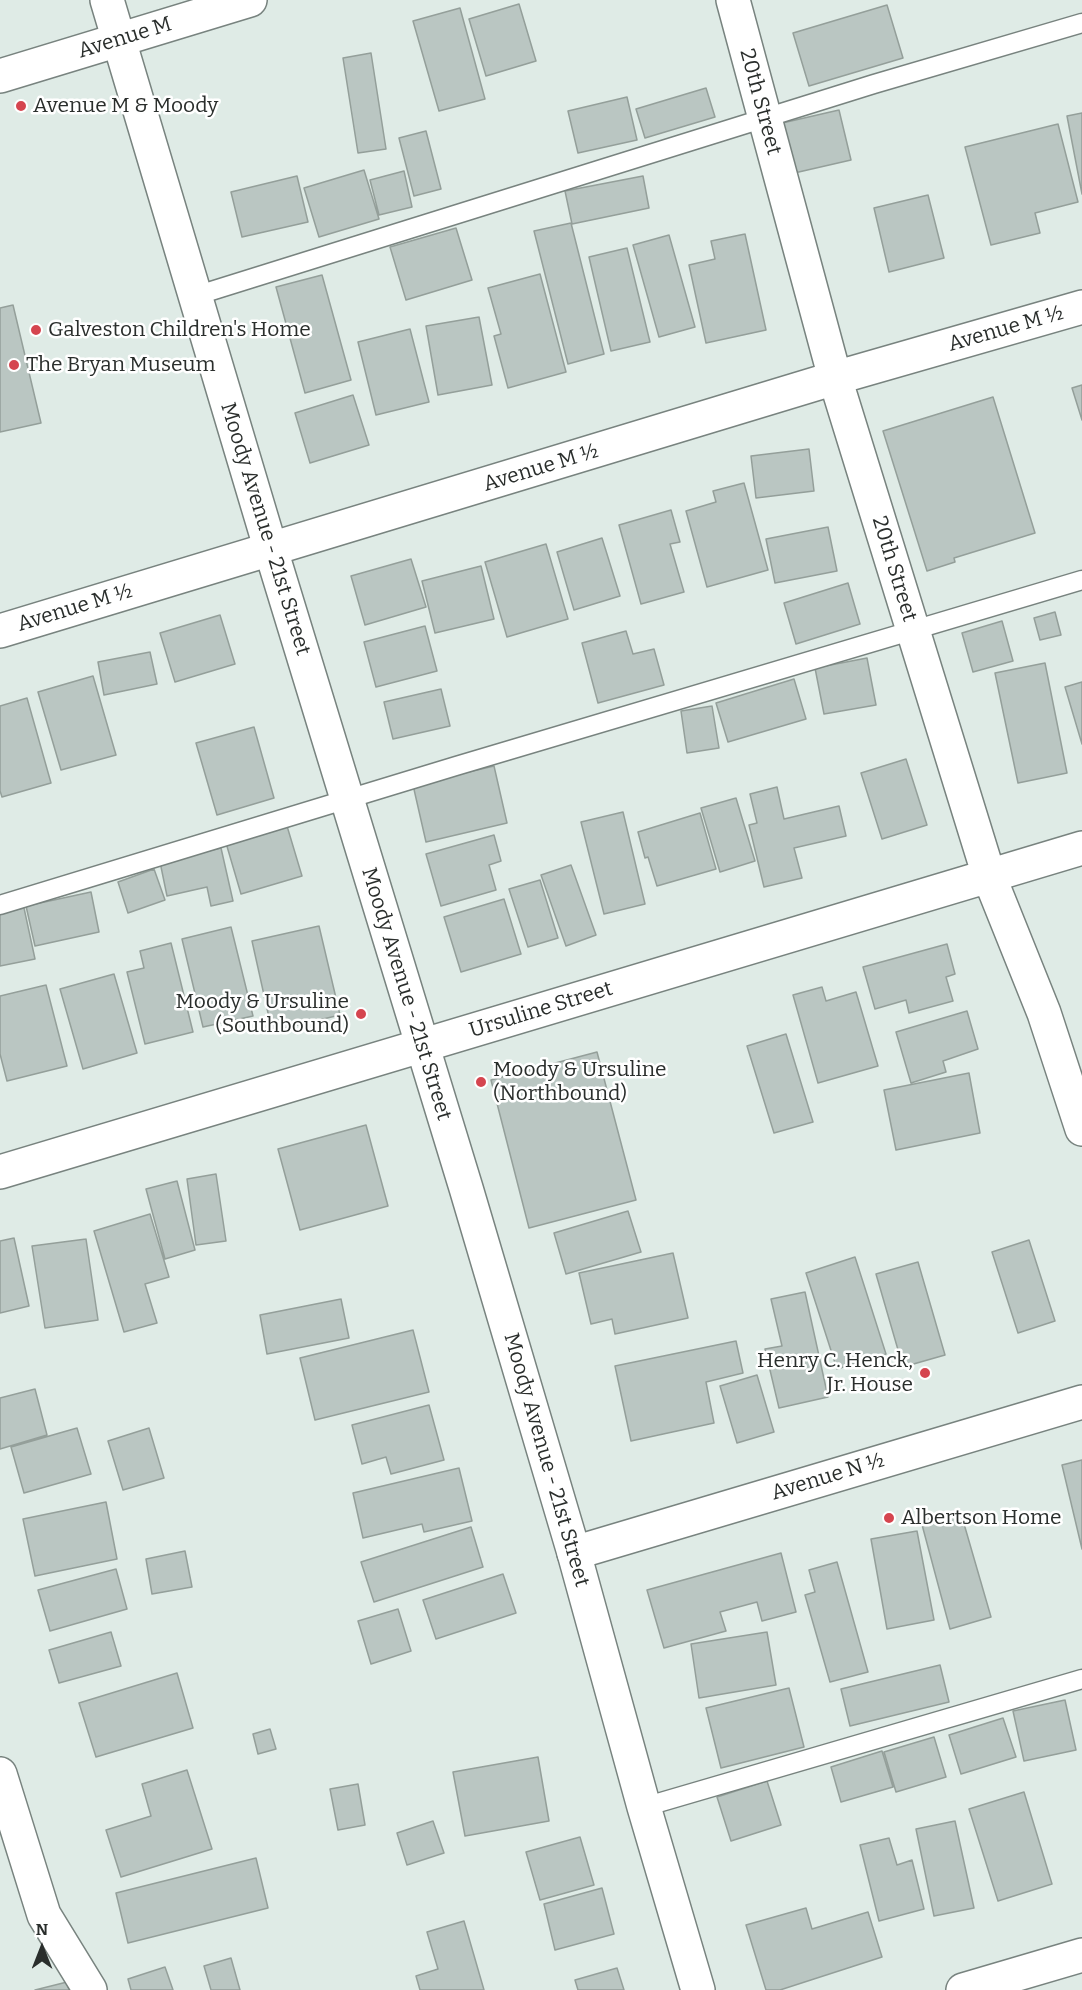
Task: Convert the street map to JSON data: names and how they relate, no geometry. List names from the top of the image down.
{
  "streets": {
    "street": [
      "Avenue M",
      "20th Street",
      "Avenue M ½",
      "Moody Avenue - 21st Street",
      "Ursuline Street",
      "Avenue N ½"
    ]
  },
  "crossings": [
    ["Avenue M", "Moody Avenue - 21st Street"],
    ["20th Street", "Avenue M ½"],
    ["20th Street", "Ursuline Street"],
    ["Avenue M ½", "Moody Avenue - 21st Street"],
    ["Moody Avenue - 21st Street", "Ursuline Street"],
    ["Moody Avenue - 21st Street", "Avenue N ½"]
  ],
  "places": [
    "Avenue M & Moody",
    "Galveston Children's Home",
    "The Bryan Museum",
    "Moody & Ursuline (Southbound)",
    "Moody & Ursuline (Northbound)",
    "Henry C. Henck, Jr. House",
    "Albertson Home"
  ],
  "north": "top"
}
